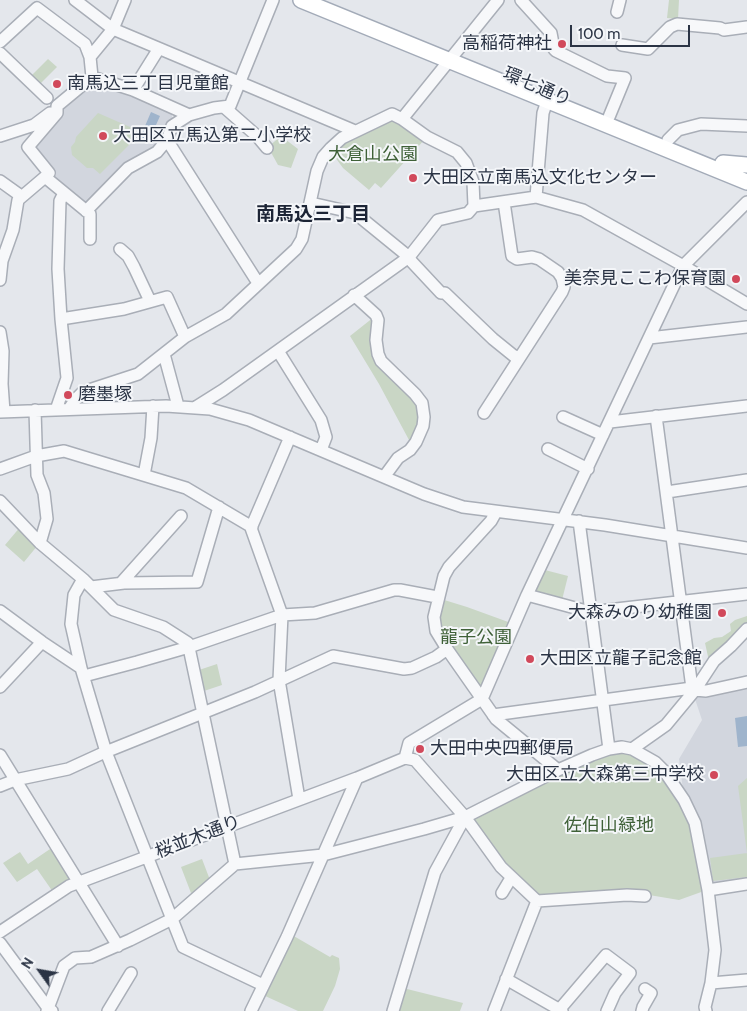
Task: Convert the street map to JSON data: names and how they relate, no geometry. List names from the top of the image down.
{
  "streets": {
    "main road": ["環七通り"],
    "street": ["桜並木通り"]
  },
  "districts": ["南馬込三丁目"],
  "parks": ["大倉山公園", "龍子公園", "佐伯山緑地"],
  "places": [
    "高稲荷神社",
    "南馬込三丁目児童館",
    "大田区立馬込第二小学校",
    "大田区立南馬込文化センター",
    "美奈見ここわ保育園",
    "磨墨塚",
    "大森みのり幼稚園",
    "大田区立龍子記念館",
    "大田中央四郵便局",
    "大田区立大森第三中学校"
  ],
  "scale_bar": "100 m",
  "north": "top left"
}
